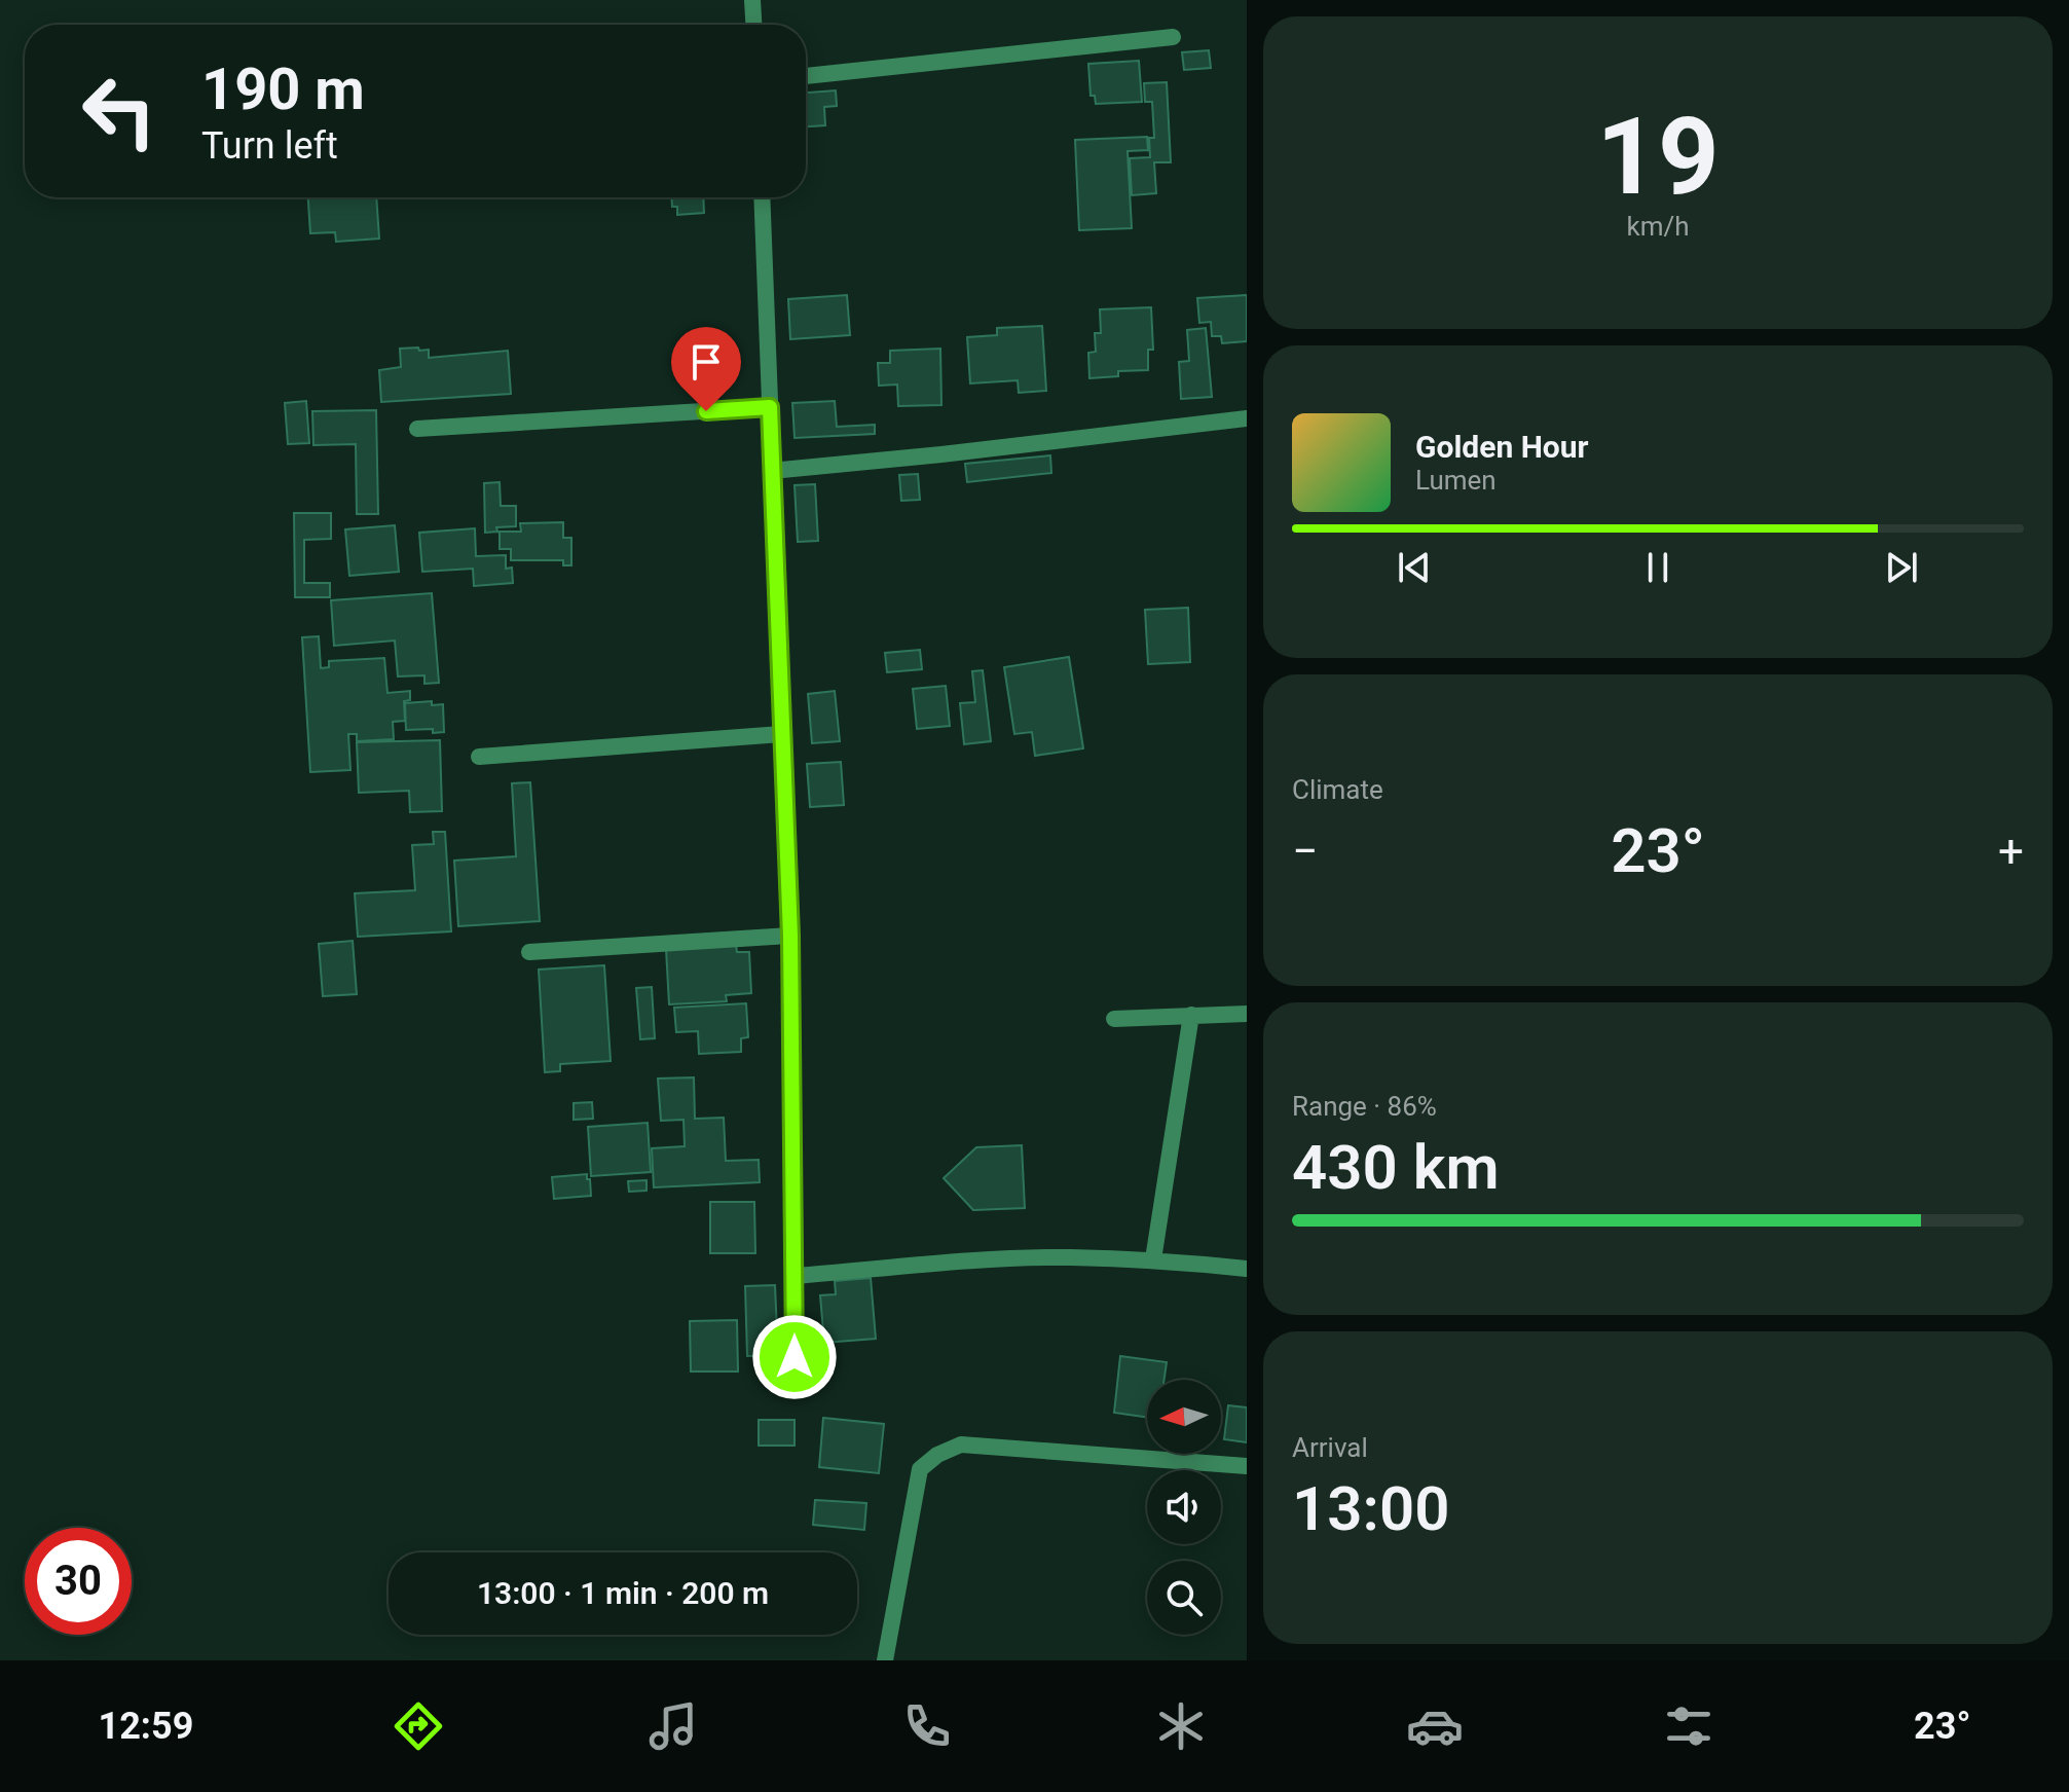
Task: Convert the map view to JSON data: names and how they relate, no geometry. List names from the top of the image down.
{
  "north": "left",
  "page": {
    "tile": [
      ["19", "km/h"],
      "Climate",
      ["Range · 86%", "430 km"],
      ["Arrival", "13:00"]
    ],
    "turn": ["190 m", "Turn left"],
    "song": ["Golden Hour", "Lumen"],
    "heat": ["−", "23°", "+"],
    "limit": "30",
    "trip": "13:00 · 1 min · 200 m",
    "tabs": ["12:59", "23°"]
  }
}
